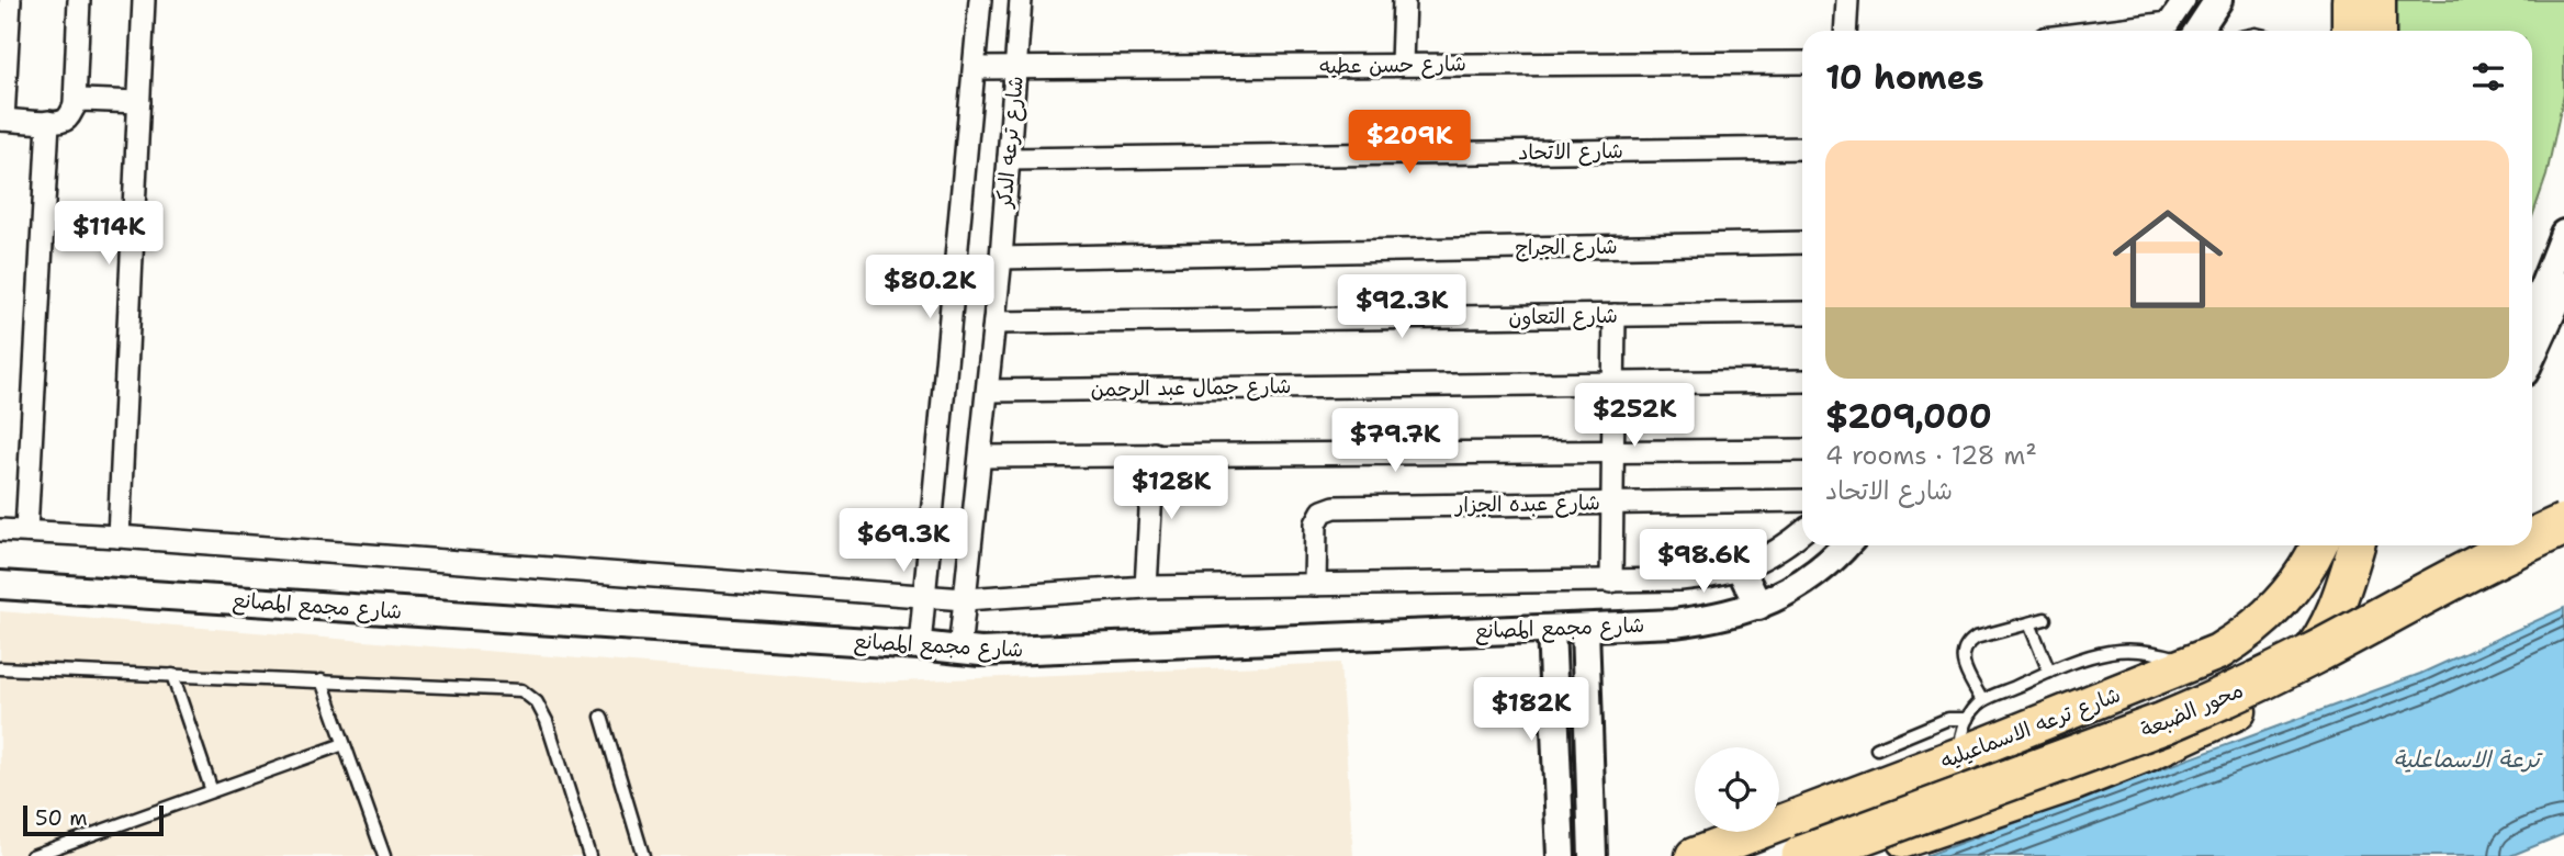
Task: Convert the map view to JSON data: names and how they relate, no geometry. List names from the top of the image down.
{
  "streets": {
    "highway": ["محور الضبعة"],
    "main road": ["شارع ترعه الاسماعيليه"],
    "street": [
      "شارع حسن عطيه",
      "شارع ترعه الدكر",
      "شارع الاتحاد",
      "شارع الجراج",
      "شارع التعاون",
      "شارع جمال عبد الرحمن",
      "شارع عبده الجزار",
      "شارع مجمع المصانع"
    ]
  },
  "crossings": [
    ["شارع حسن عطيه", "شارع ترعه الدكر"],
    ["شارع ترعه الدكر", "شارع الاتحاد"],
    ["شارع ترعه الدكر", "شارع الجراج"],
    ["شارع ترعه الدكر", "شارع التعاون"],
    ["شارع ترعه الدكر", "شارع جمال عبد الرحمن"],
    ["شارع ترعه الدكر", "شارع مجمع المصانع"]
  ],
  "water": ["ترعة الاسماعلية"],
  "scale_bar": "50 m",
  "page": {
    "heading": "10 homes",
    "price": [
      "$209K",
      "$114K",
      "$80.2K",
      "$92.3K",
      "$252K",
      "$79.7K",
      "$128K",
      "$69.3K",
      "$98.6K",
      "$182K"
    ],
    "list": [
      {
        "name": "$209,000",
        "note": "4 rooms · 128 m² · شارع الاتحاد"
      }
    ],
    "scale": "50 m"
  }
}
